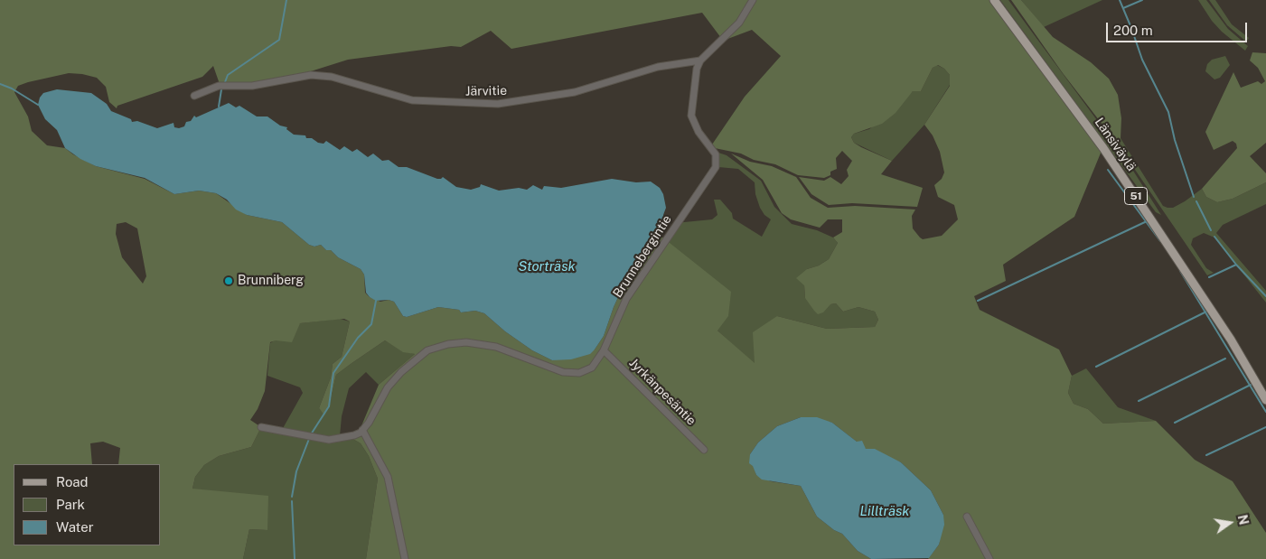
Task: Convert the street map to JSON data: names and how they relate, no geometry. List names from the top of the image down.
{
  "streets": {
    "main road": ["Länsiväylä", "51"],
    "street": ["Järvitie", "Brunnebergintie", "Jyrkänpesäntie"]
  },
  "crossings": [
    ["Järvitie", "Brunnebergintie"],
    ["Brunnebergintie", "Jyrkänpesäntie"]
  ],
  "water": ["Storträsk", "Lillträsk"],
  "places": ["Brunniberg"],
  "legend": ["Road", "Park", "Water"],
  "scale_bar": "200 m",
  "north": "right"
}
